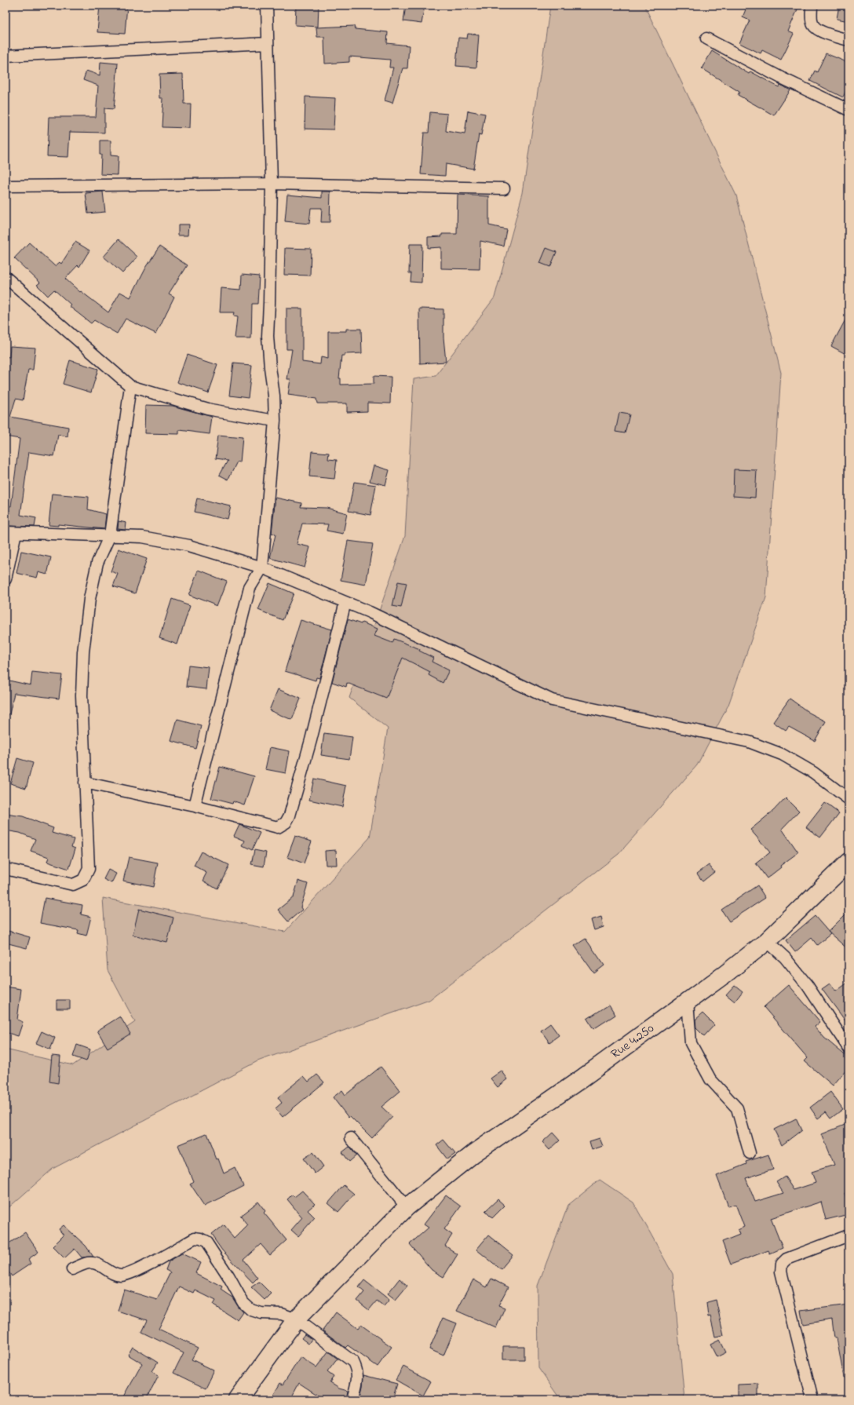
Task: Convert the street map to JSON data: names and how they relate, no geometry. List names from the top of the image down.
{
  "streets": {
    "main road": ["Rue 4.250"]
  }
}
